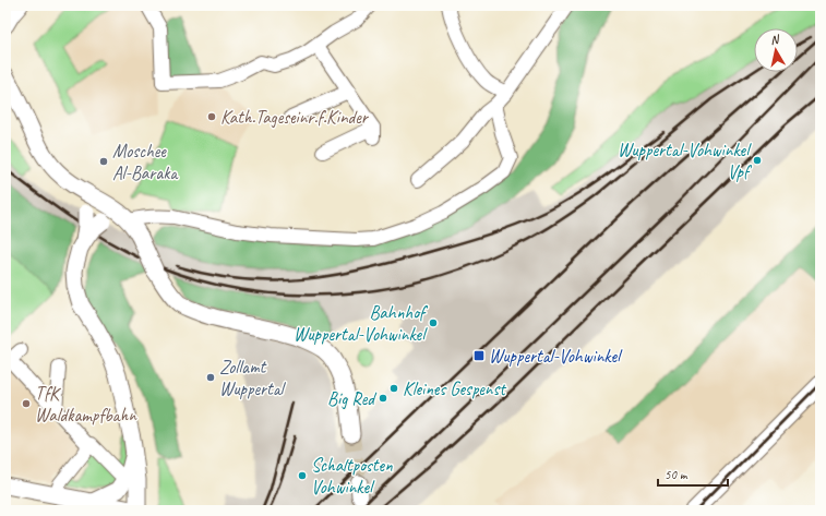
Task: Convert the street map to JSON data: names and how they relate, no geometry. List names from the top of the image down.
{
  "places": {
    "other": [
      "Kath.Tageseinr.f.Kinder",
      "Wuppertal-Vohwinkel Vpf",
      "Moschee Al-Baraka",
      "Bahnhof Wuppertal-Vohwinkel",
      "Zollamt Wuppertal",
      "Kleines Gespenst",
      "Big Red",
      "TfK Waldkampfbahn",
      "Schaltposten Vohwinkel"
    ],
    "transit": ["Wuppertal-Vohwinkel"]
  },
  "scale_bar": "50 m",
  "north": "top"
}
